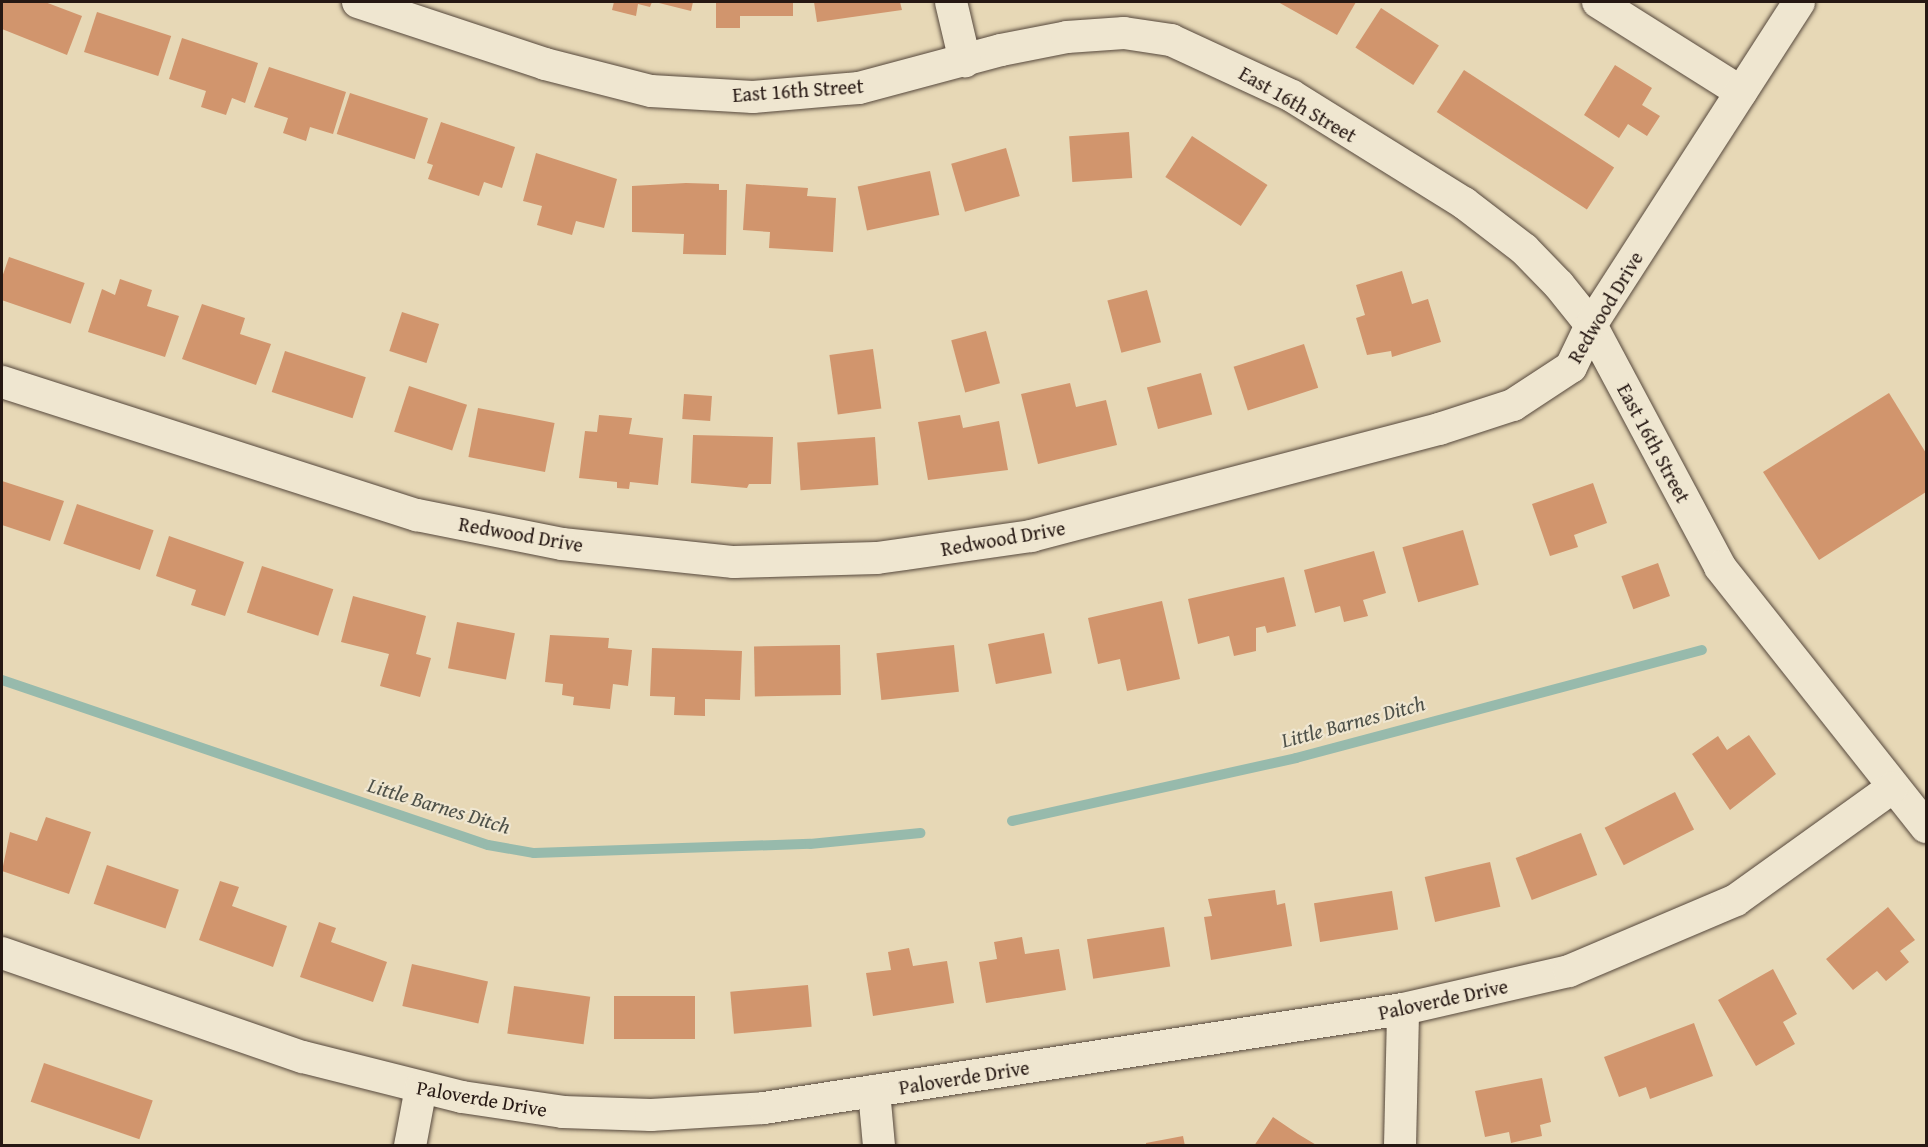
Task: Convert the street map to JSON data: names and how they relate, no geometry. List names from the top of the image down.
{
  "streets": {
    "street": ["East 16th Street", "Redwood Drive", "Paloverde Drive"]
  },
  "crossings": [
    ["East 16th Street", "Redwood Drive"],
    ["East 16th Street", "Paloverde Drive"]
  ],
  "water": ["Little Barnes Ditch"]
}
